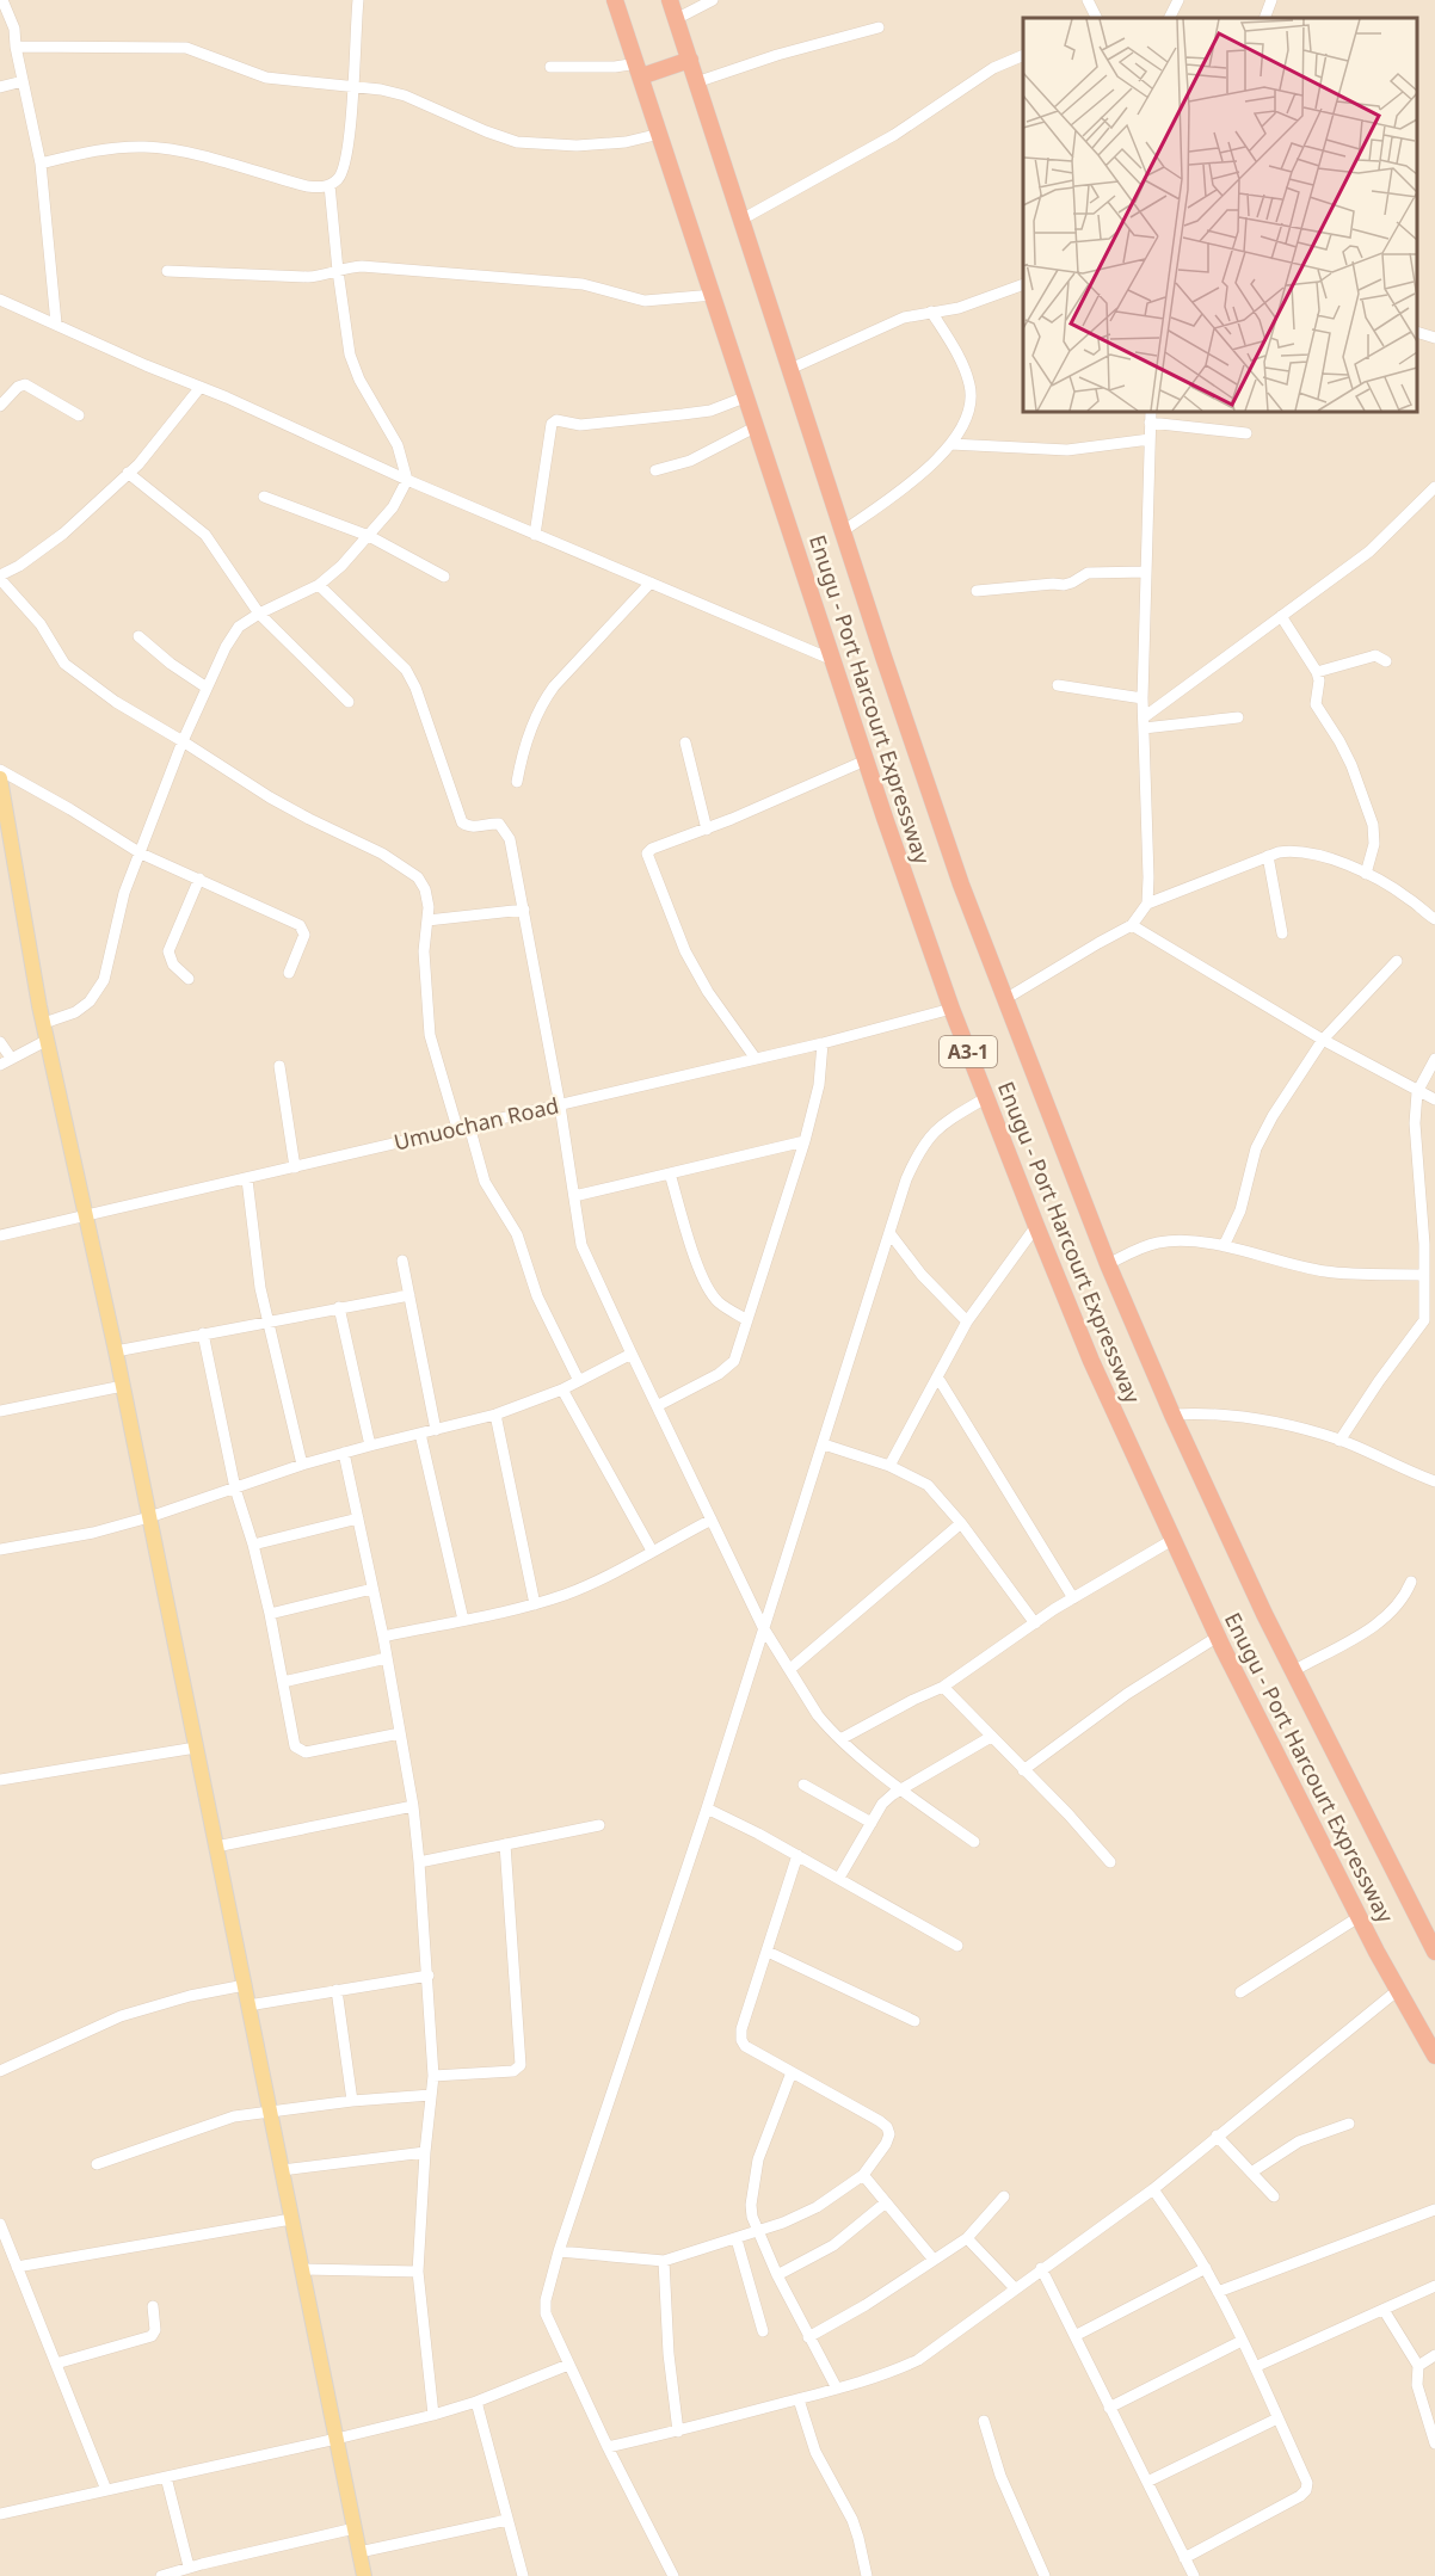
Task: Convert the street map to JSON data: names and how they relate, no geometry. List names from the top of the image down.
{
  "streets": {
    "highway": ["Enugu - Port Harcourt Expressway", "A3-1"],
    "street": ["Umuochan Road"]
  },
  "crossings": [
    ["Enugu - Port Harcourt Expressway", "Umuochan Road"]
  ]
}
